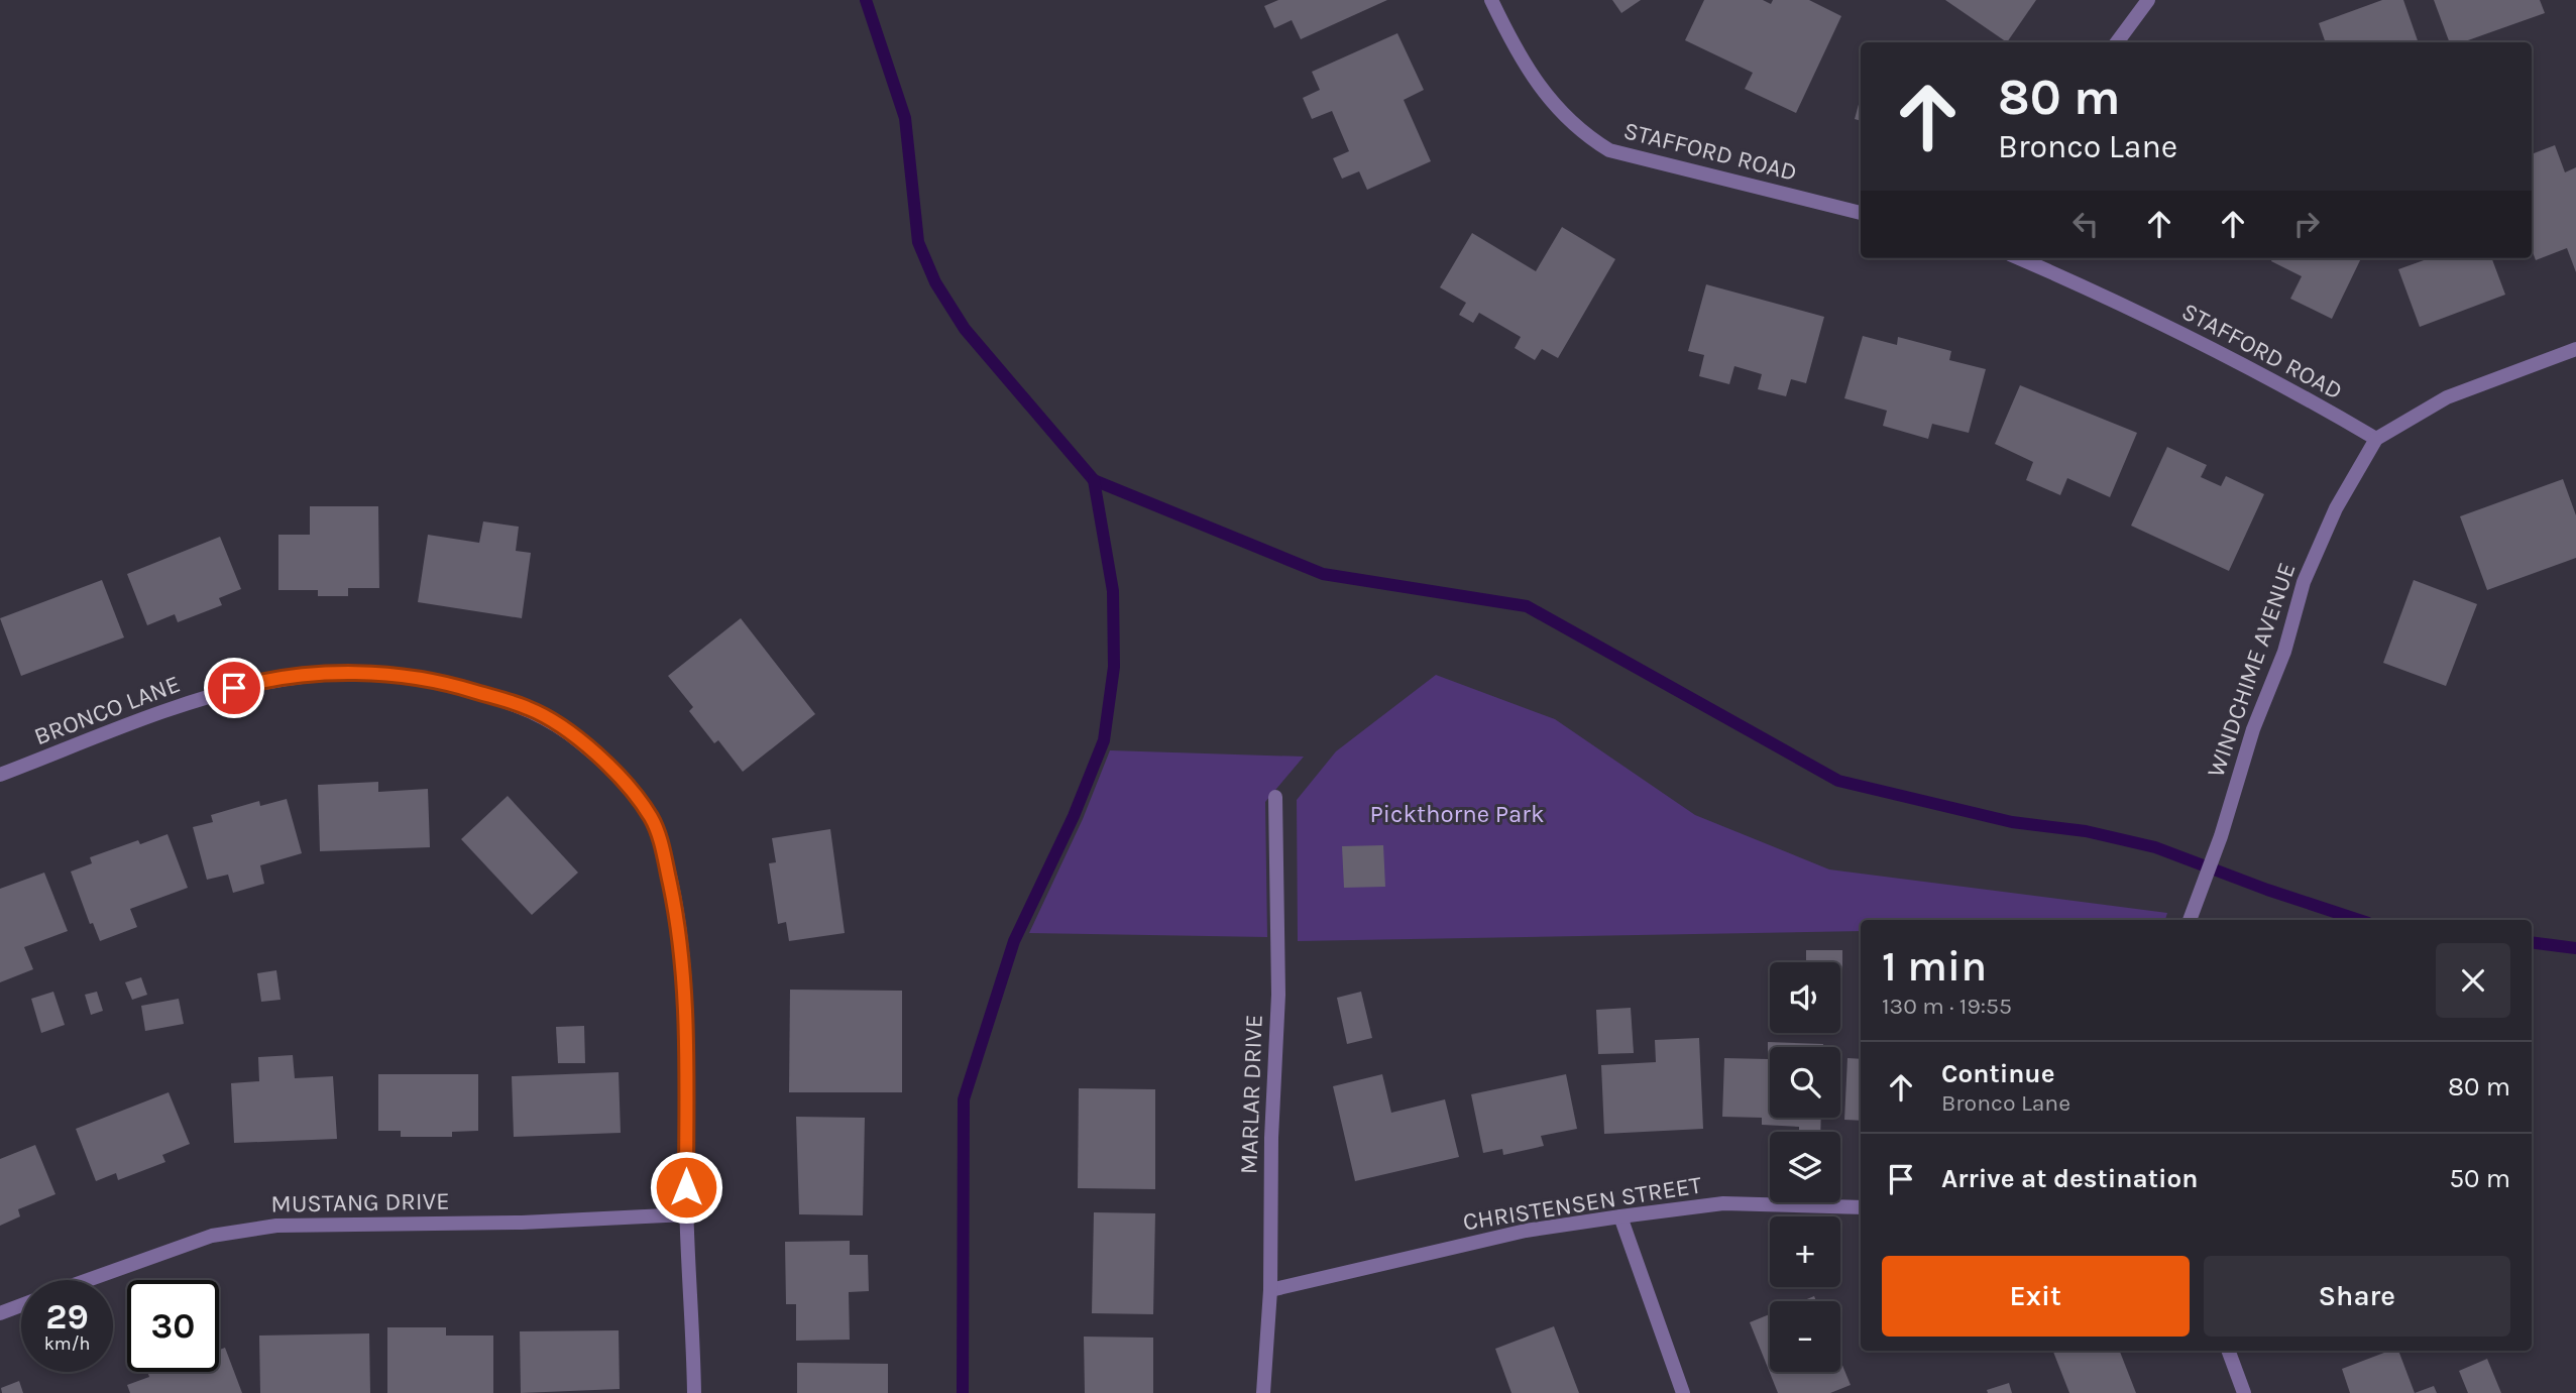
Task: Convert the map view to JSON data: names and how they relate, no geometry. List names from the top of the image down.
{
  "streets": {
    "street": [
      "STAFFORD ROAD",
      "WINDCHIME AVENUE",
      "BRONCO LANE",
      "MARLAR DRIVE",
      "MUSTANG DRIVE",
      "CHRISTENSEN STREET"
    ]
  },
  "crossings": [
    ["STAFFORD ROAD", "WINDCHIME AVENUE"],
    ["BRONCO LANE", "MUSTANG DRIVE"],
    ["MARLAR DRIVE", "CHRISTENSEN STREET"]
  ],
  "parks": ["Pickthorne Park"],
  "page": {
    "turn": ["80 m", "Bronco Lane"],
    "heading": ["1 min", "130 m · 19:55"],
    "map_buttons": ["+", "−"],
    "list": [
      {
        "name": "Continue",
        "note": "Bronco Lane",
        "value": "80 m"
      },
      {
        "name": "Arrive at destination",
        "value": "50 m"
      }
    ],
    "buttons": ["Exit", "Share"],
    "speed": "29 km/h",
    "limit": "30"
  }
}
